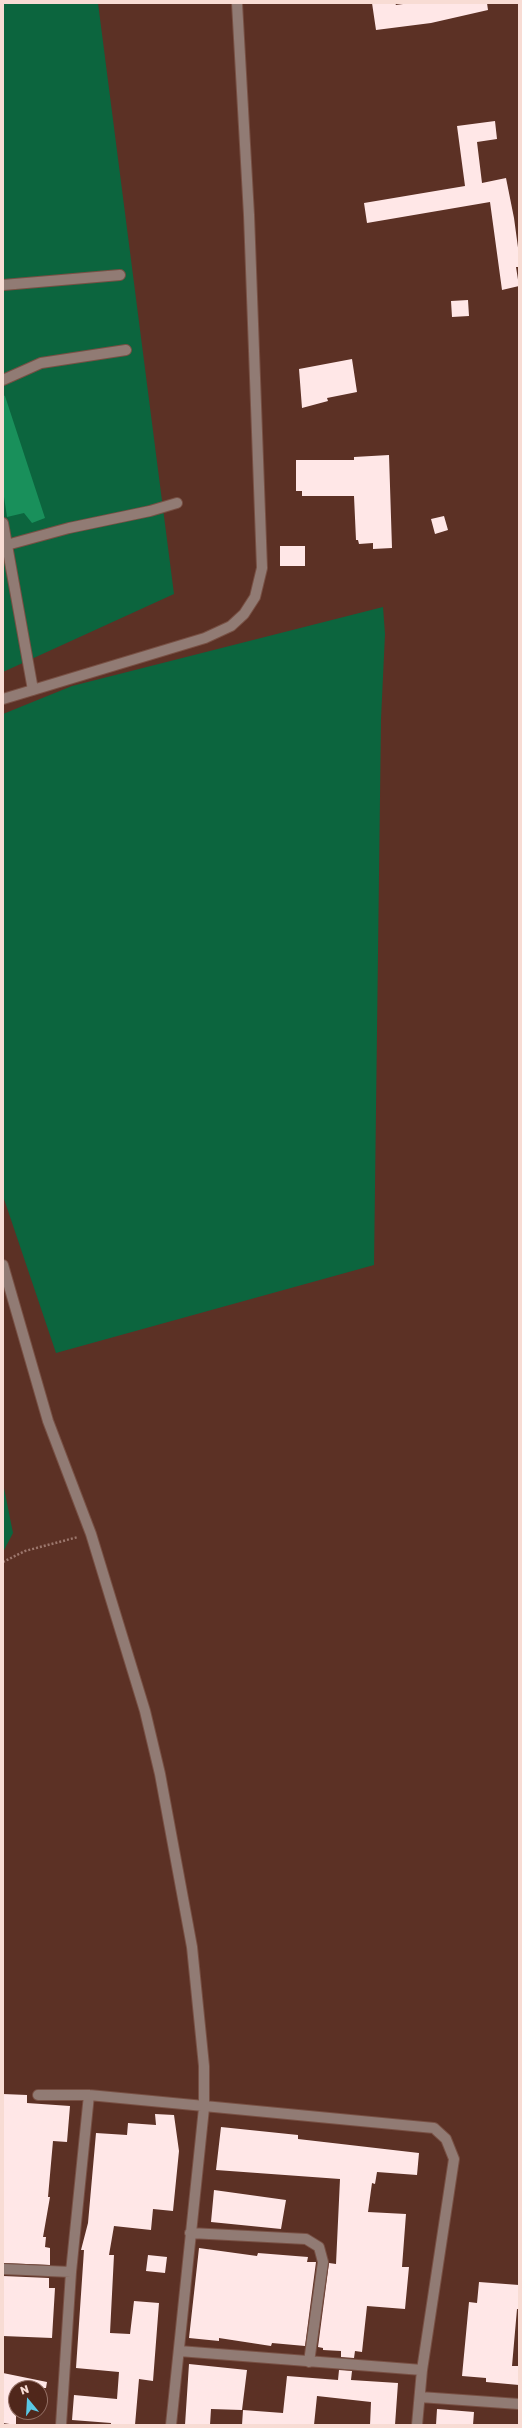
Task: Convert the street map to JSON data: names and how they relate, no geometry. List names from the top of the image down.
{
  "north": "top"
}
